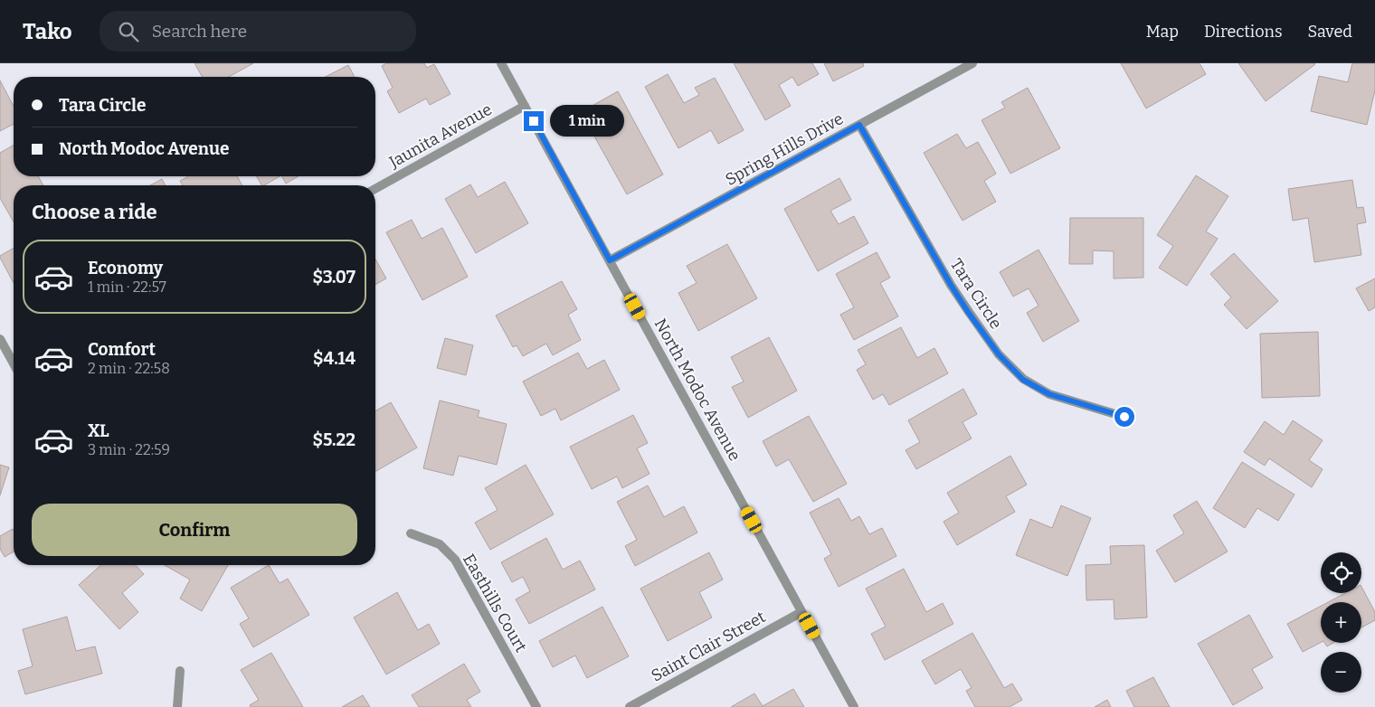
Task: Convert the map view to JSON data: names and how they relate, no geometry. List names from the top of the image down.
{
  "streets": {
    "street": [
      "Jaunita Avenue",
      "Spring Hills Drive",
      "Tara Circle",
      "North Modoc Avenue",
      "Easthills Court",
      "Saint Clair Street"
    ]
  },
  "crossings": [
    ["Jaunita Avenue", "North Modoc Avenue"],
    ["Spring Hills Drive", "Tara Circle"],
    ["Spring Hills Drive", "North Modoc Avenue"],
    ["North Modoc Avenue", "Saint Clair Street"]
  ],
  "page": {
    "header": "Tako",
    "search": "Search here",
    "nav": ["Map", "Directions", "Saved"],
    "banner": ["Tara Circle", "North Modoc Avenue"],
    "bubble": "1 min",
    "heading": "Choose a ride",
    "list": [
      {
        "name": "Economy",
        "note": "1 min · 22:57",
        "value": "$3.07"
      },
      {
        "name": "Comfort",
        "note": "2 min · 22:58",
        "value": "$4.14"
      },
      {
        "name": "XL",
        "note": "3 min · 22:59",
        "value": "$5.22"
      }
    ],
    "buttons": "Confirm",
    "map_buttons": ["+", "−"]
  }
}
